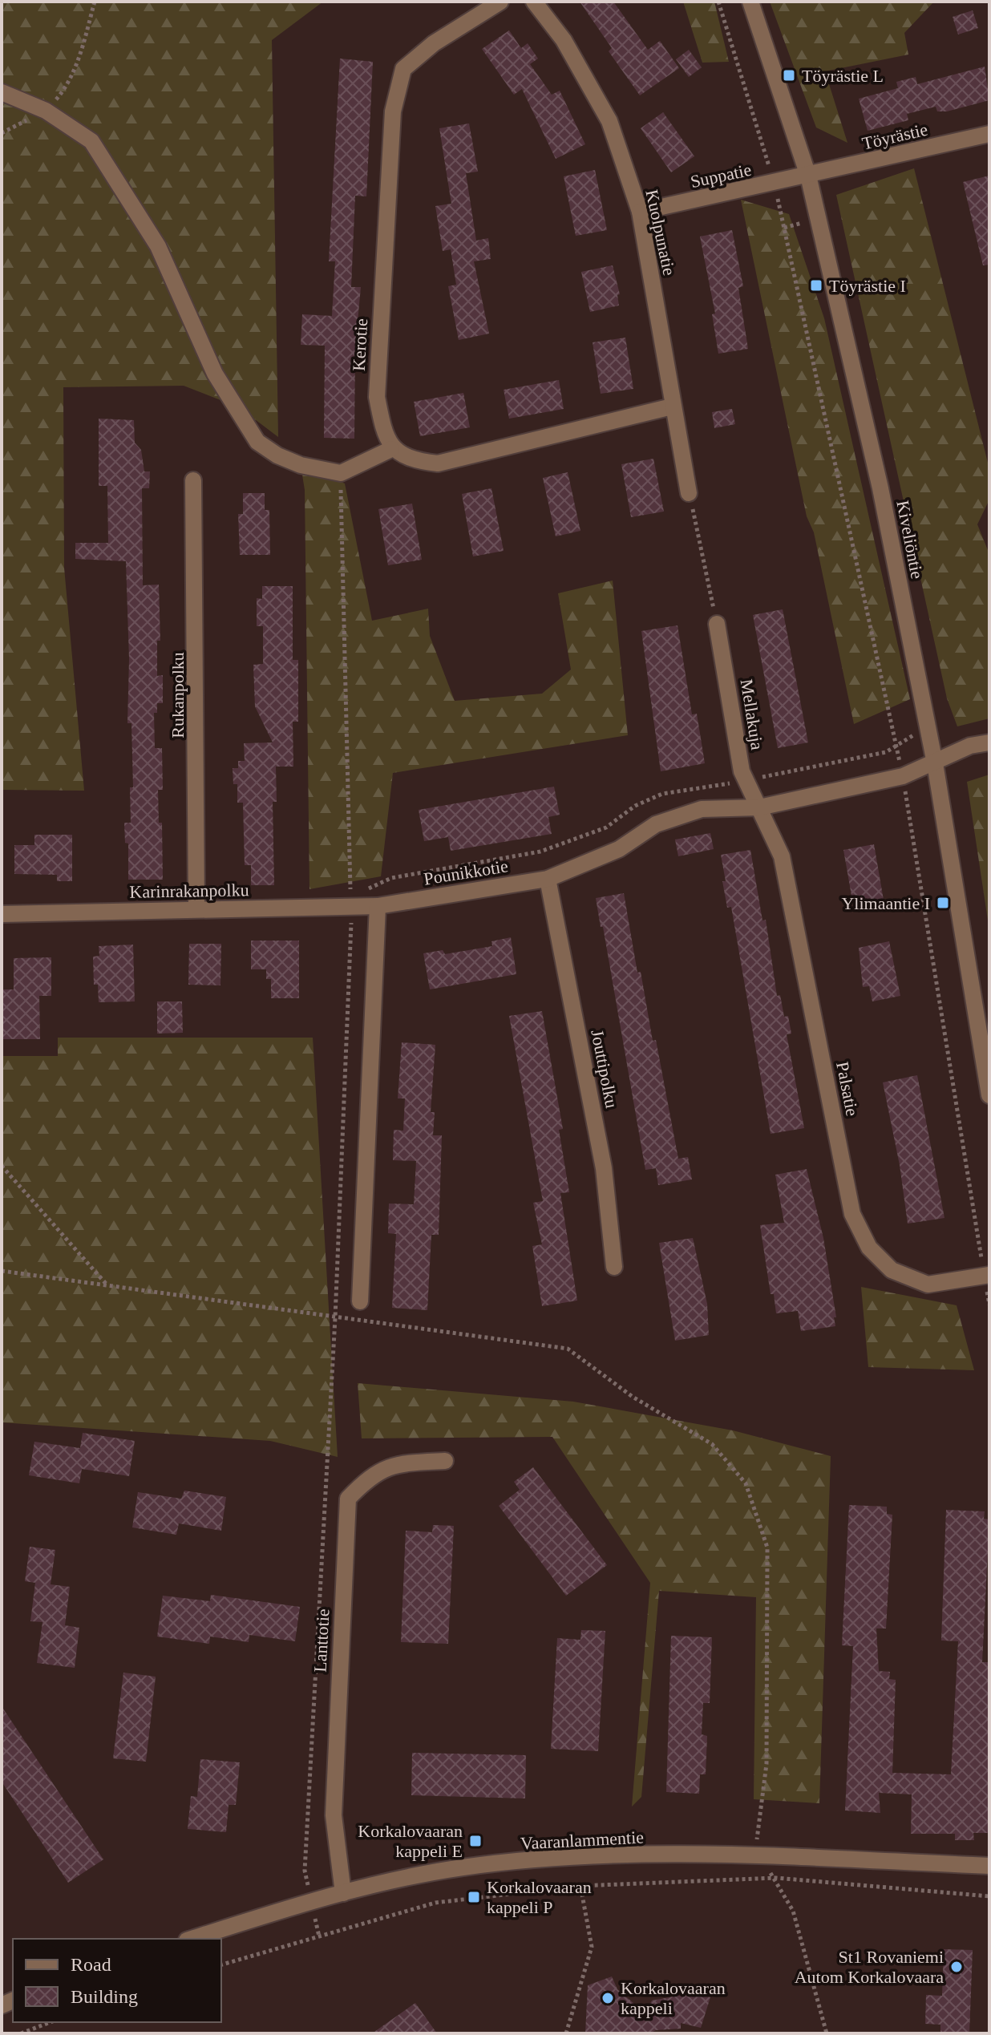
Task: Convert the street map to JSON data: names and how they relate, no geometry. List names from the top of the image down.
{
  "streets": {
    "street": [
      "Töyrästie",
      "Suppatie",
      "Kuolpunatie",
      "Kerotie",
      "Kiveliöntie",
      "Rukanpolku",
      "Mellakuja",
      "Pounikkotie",
      "Karinrakanpolku",
      "Jouttipolku",
      "Palsatie",
      "Lanttotie",
      "Vaaranlammentie"
    ]
  },
  "crossings": [
    ["Töyrästie", "Suppatie"],
    ["Töyrästie", "Kiveliöntie"],
    ["Suppatie", "Kuolpunatie"],
    ["Suppatie", "Kiveliöntie"],
    ["Kiveliöntie", "Pounikkotie"],
    ["Rukanpolku", "Karinrakanpolku"],
    ["Mellakuja", "Pounikkotie"],
    ["Mellakuja", "Palsatie"],
    ["Pounikkotie", "Karinrakanpolku"],
    ["Pounikkotie", "Jouttipolku"],
    ["Pounikkotie", "Palsatie"],
    ["Lanttotie", "Vaaranlammentie"]
  ],
  "places": {
    "transit": [
      "Töyrästie L",
      "Töyrästie I",
      "Ylimaantie I",
      "Korkalovaaran kappeli E",
      "Korkalovaaran kappeli P"
    ],
    "other": ["St1 Rovaniemi Autom Korkalovaara", "Korkalovaaran kappeli"]
  },
  "legend": ["Road", "Building"]
}
